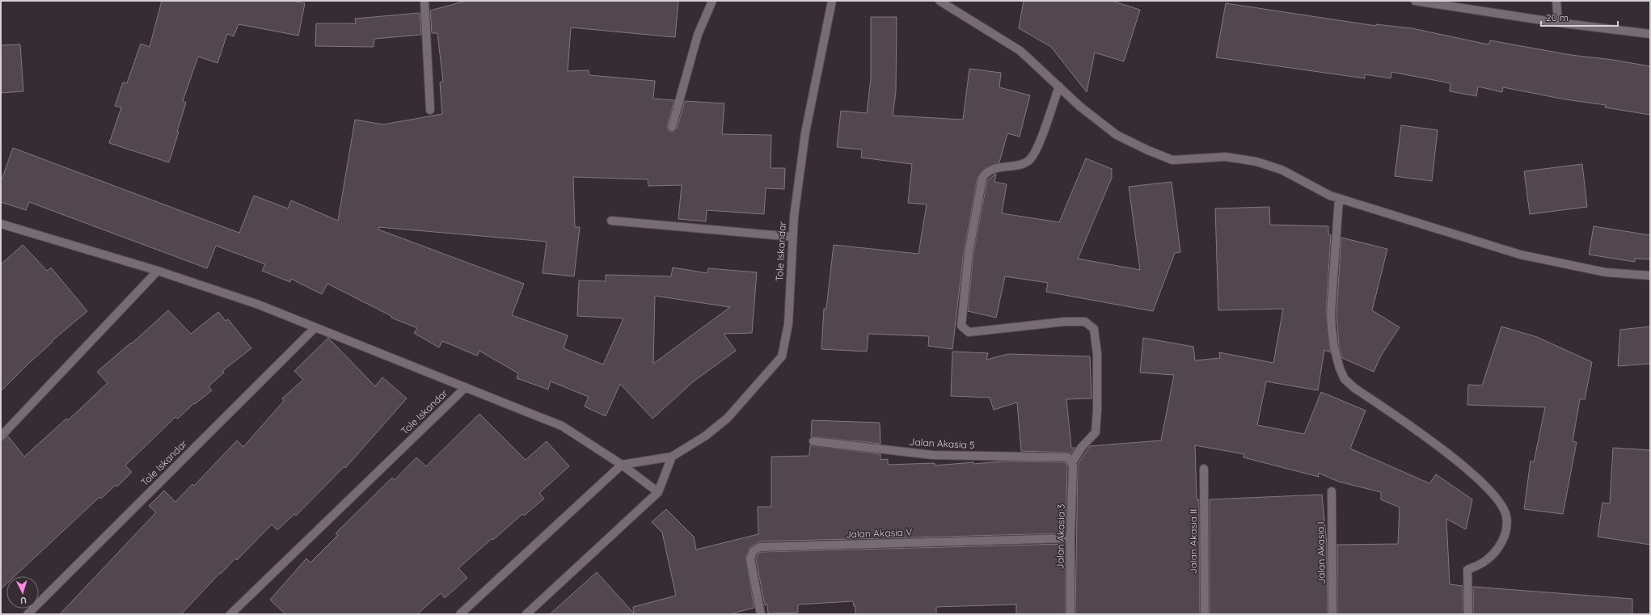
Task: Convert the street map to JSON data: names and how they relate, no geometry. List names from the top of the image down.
{
  "streets": {
    "street": [
      "Tole Iskandar",
      "Jalan Akasia 5",
      "Jalan Akasia V",
      "Jalan Akasia 3",
      "Jalan Akasia II",
      "Jalan Akasia I"
    ]
  },
  "crossings": [
    ["Jalan Akasia 5", "Jalan Akasia 3"],
    ["Jalan Akasia V", "Jalan Akasia 3"]
  ],
  "scale_bar": "20 m",
  "north": "bottom"
}
